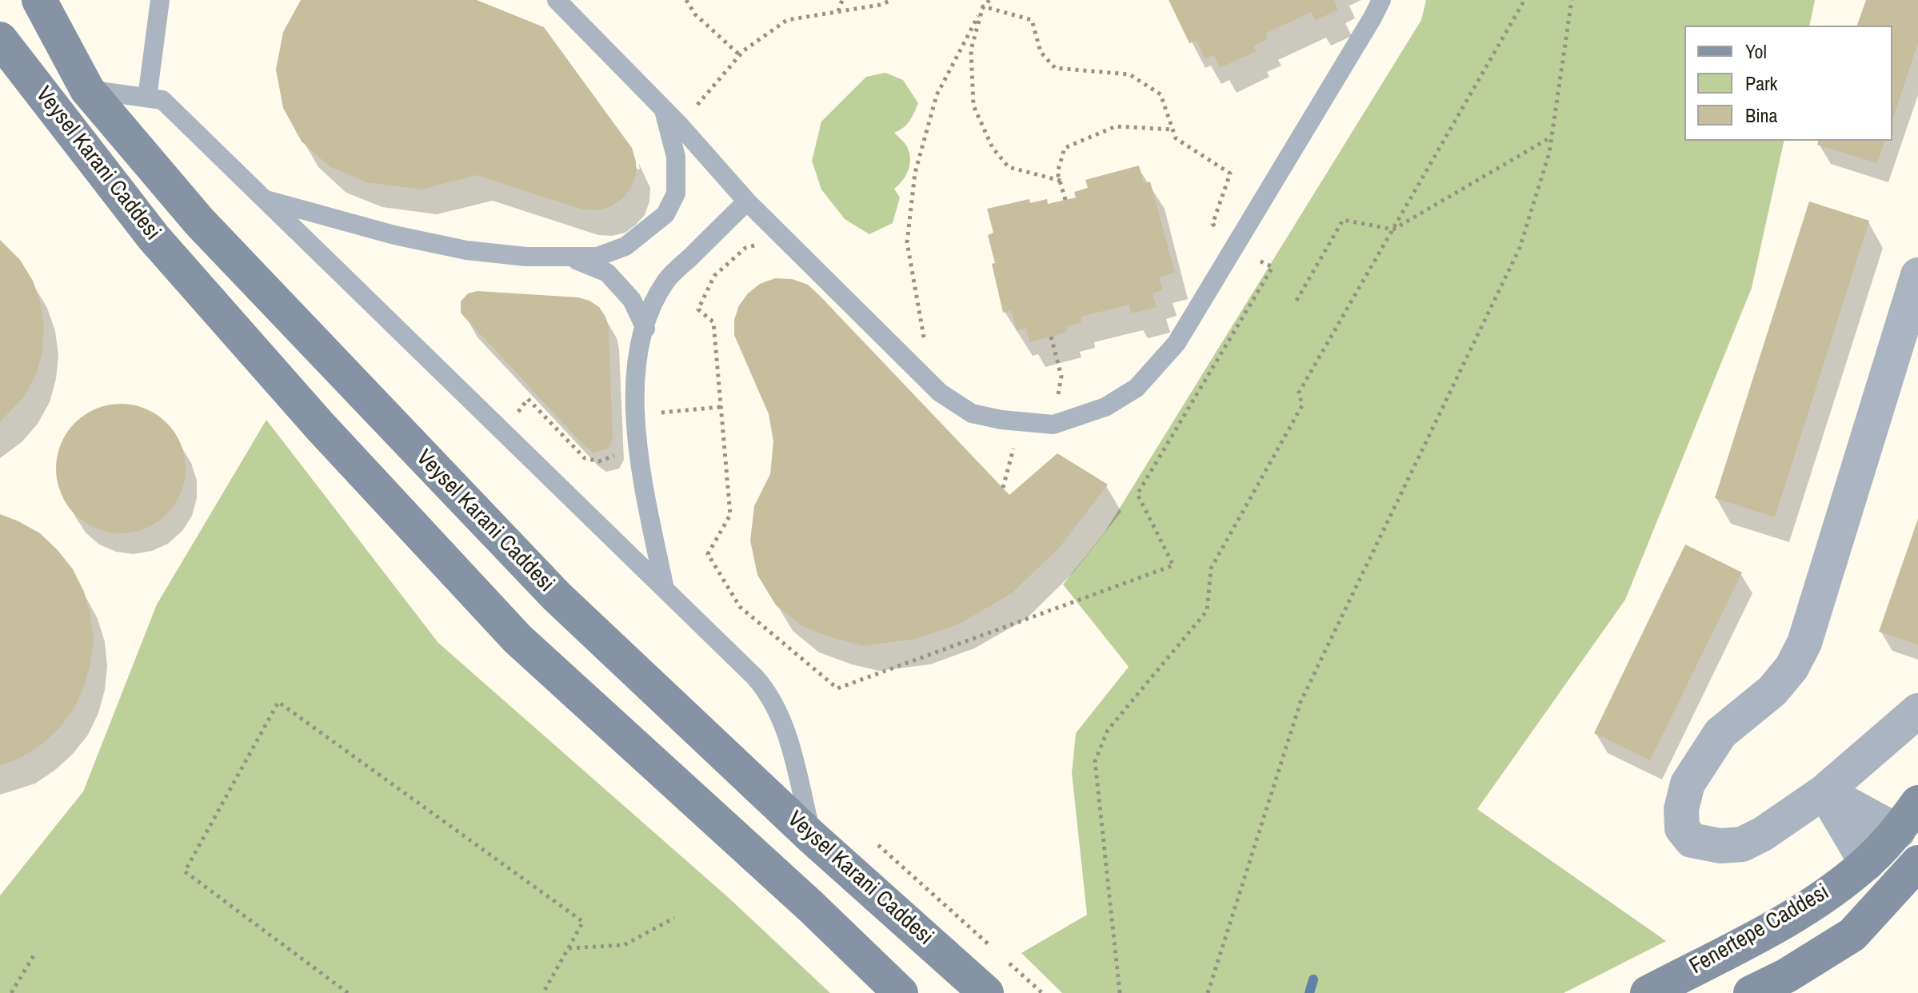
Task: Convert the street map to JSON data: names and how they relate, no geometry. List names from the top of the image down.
{
  "streets": {
    "street": ["Veysel Karani Caddesi", "Fenertepe Caddesi"]
  },
  "legend": ["Yol", "Park", "Bina"]
}
